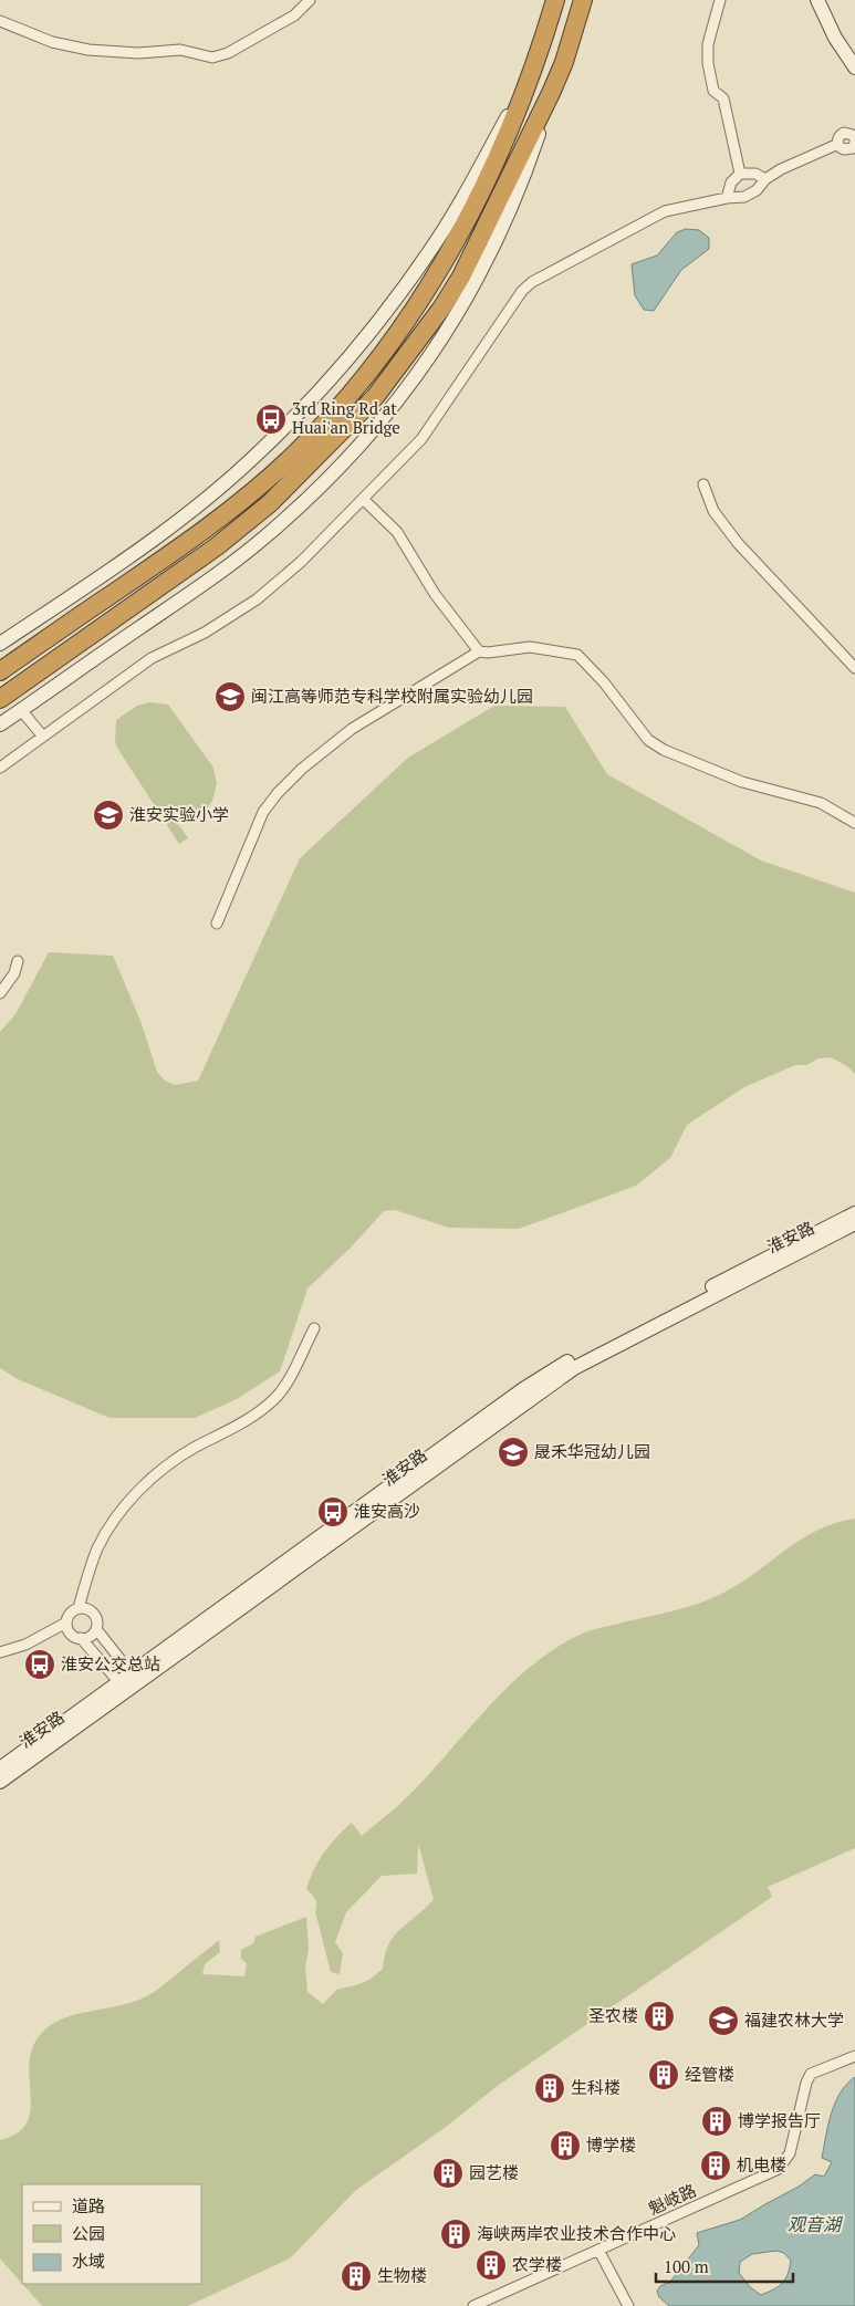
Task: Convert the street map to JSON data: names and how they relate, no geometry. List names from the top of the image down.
{
  "streets": {
    "main road": ["淮安路"],
    "street": ["魁岐路"]
  },
  "water": ["观音湖"],
  "places": {
    "bus stop": ["3rd Ring Rd at Huai'an Bridge", "淮安高沙", "淮安公交总站"],
    "school or university": [
      "闽江高等师范专科学校附属实验幼儿园",
      "淮安实验小学",
      "晟禾华冠幼儿园",
      "福建农林大学"
    ],
    "building": [
      "圣农楼",
      "经管楼",
      "生科楼",
      "博学报告厅",
      "博学楼",
      "机电楼",
      "园艺楼",
      "海峡两岸农业技术合作中心",
      "农学楼",
      "生物楼"
    ]
  },
  "legend": ["道路", "公园", "水域"],
  "scale_bar": "100 m"
}
